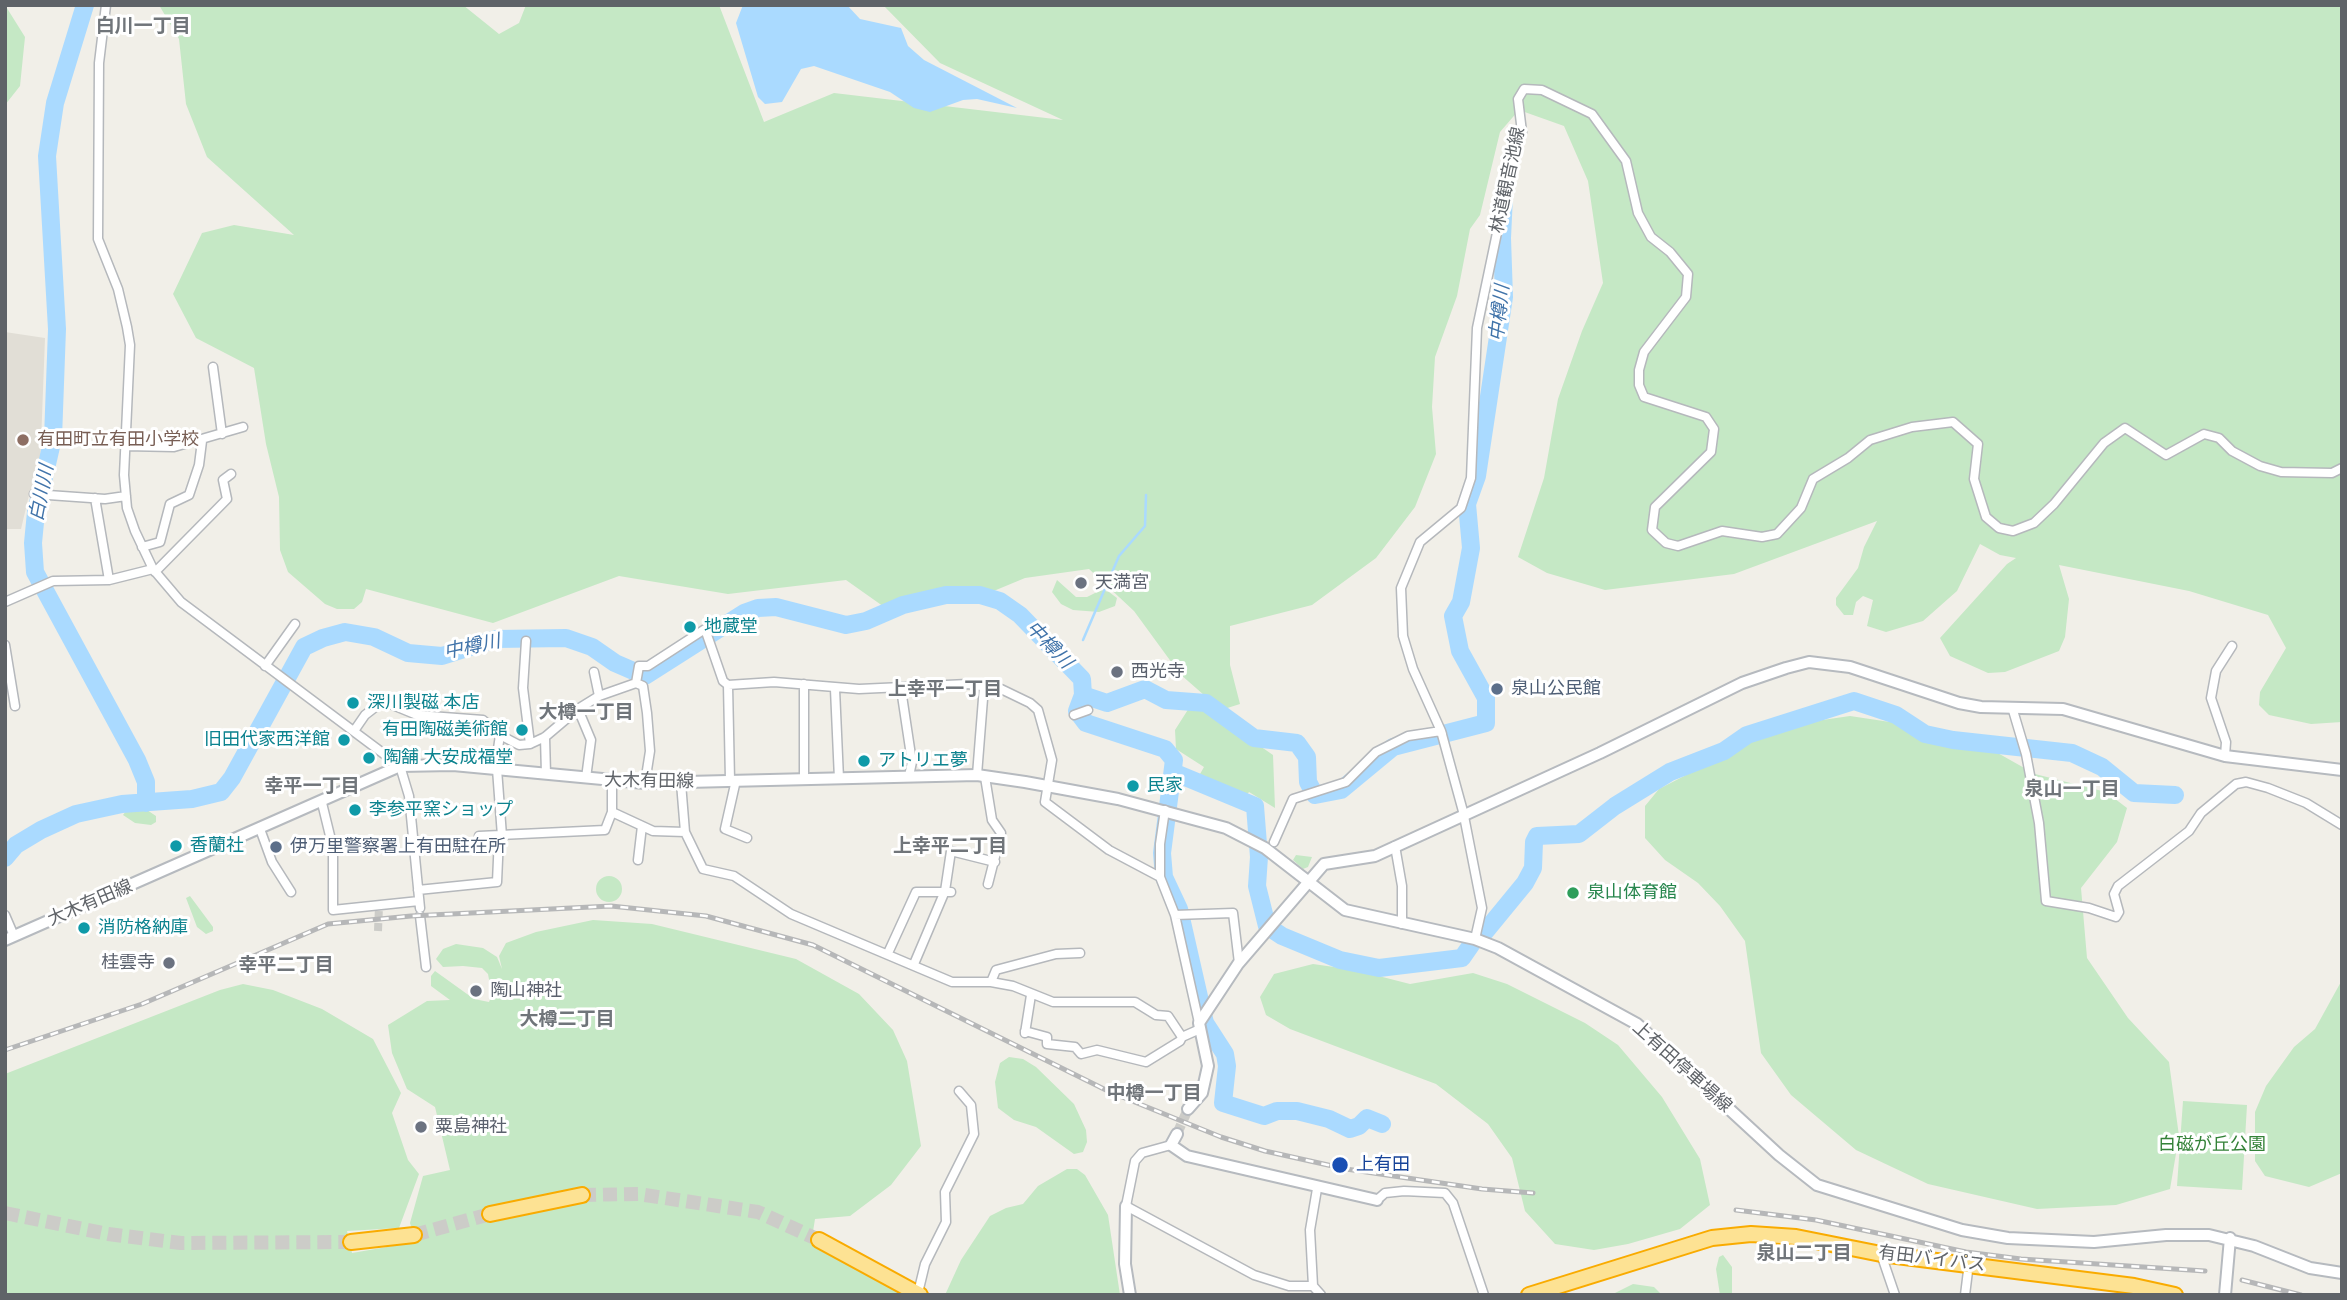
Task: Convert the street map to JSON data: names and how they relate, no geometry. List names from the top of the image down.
{
  "streets": {
    "highway": ["有田バイパス"],
    "main road": ["大木有田線", "上有田停車場線"],
    "street": ["林道観音池線"]
  },
  "crossings": [
    ["大木有田線", "上有田停車場線"]
  ],
  "districts": [
    "白川一丁目",
    "上幸平一丁目",
    "大樽一丁目",
    "幸平一丁目",
    "泉山一丁目",
    "上幸平二丁目",
    "幸平二丁目",
    "大樽二丁目",
    "中樽一丁目",
    "泉山二丁目"
  ],
  "water": ["中樽川", "白川川"],
  "parks": ["白磁が丘公園"],
  "places": [
    "有田町立有田小学校",
    "天満宮",
    "地蔵堂",
    "西光寺",
    "泉山公民館",
    "深川製磁 本店",
    "有田陶磁美術館",
    "旧田代家西洋館",
    "陶舗 大安成福堂",
    "アトリエ夢",
    "民家",
    "李参平窯ショップ",
    "香蘭社",
    "伊万里警察署上有田駐在所",
    "泉山体育館",
    "消防格納庫",
    "桂雲寺",
    "陶山神社",
    "粟島神社",
    "上有田"
  ]
}
